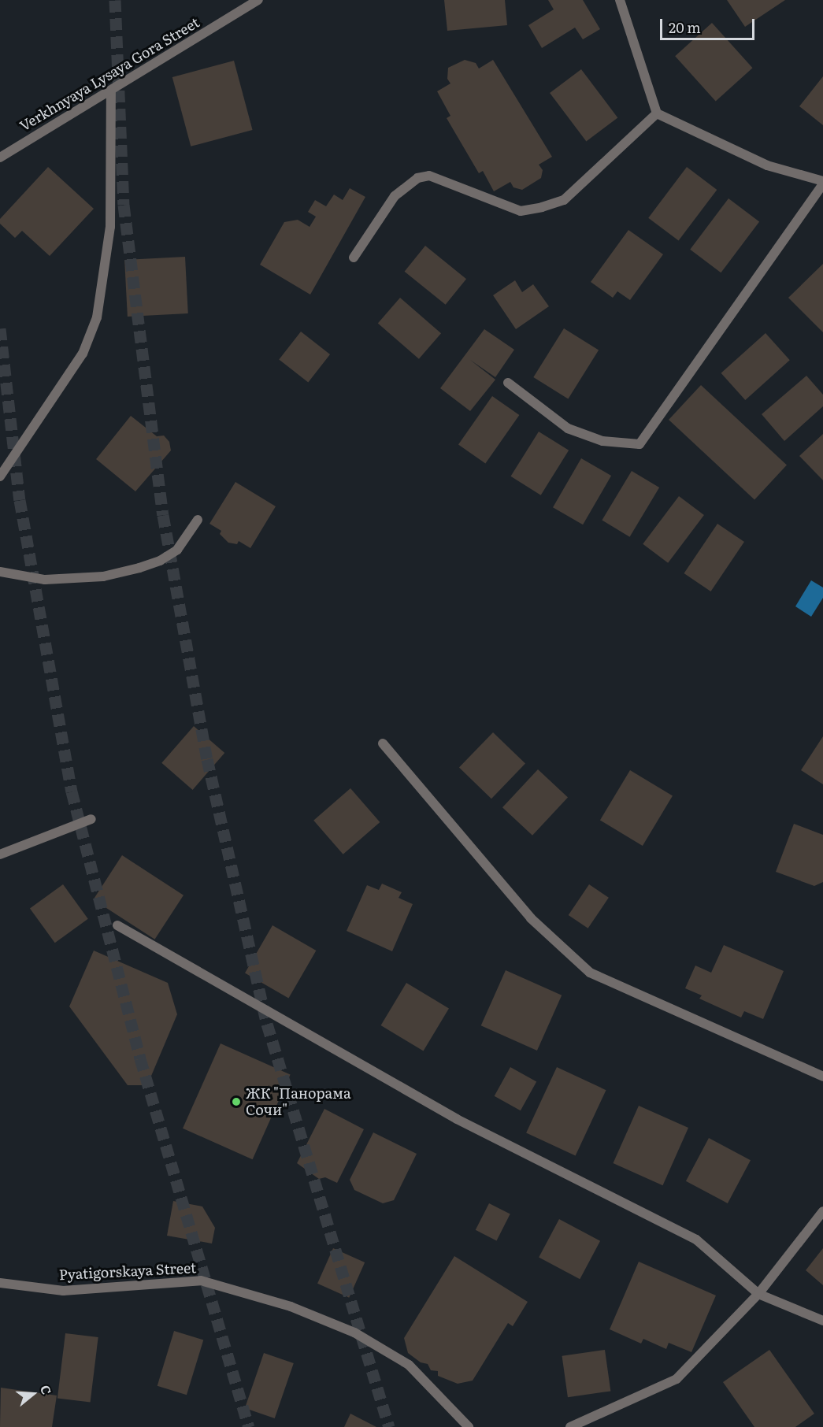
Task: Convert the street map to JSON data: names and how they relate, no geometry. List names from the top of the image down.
{
  "streets": {
    "street": ["Verkhnyaya Lysaya Gora Street", "Pyatigorskaya Street"]
  },
  "places": ["ЖК \"Панорама Сочи\""],
  "scale_bar": "20 m",
  "north": "right"
}
